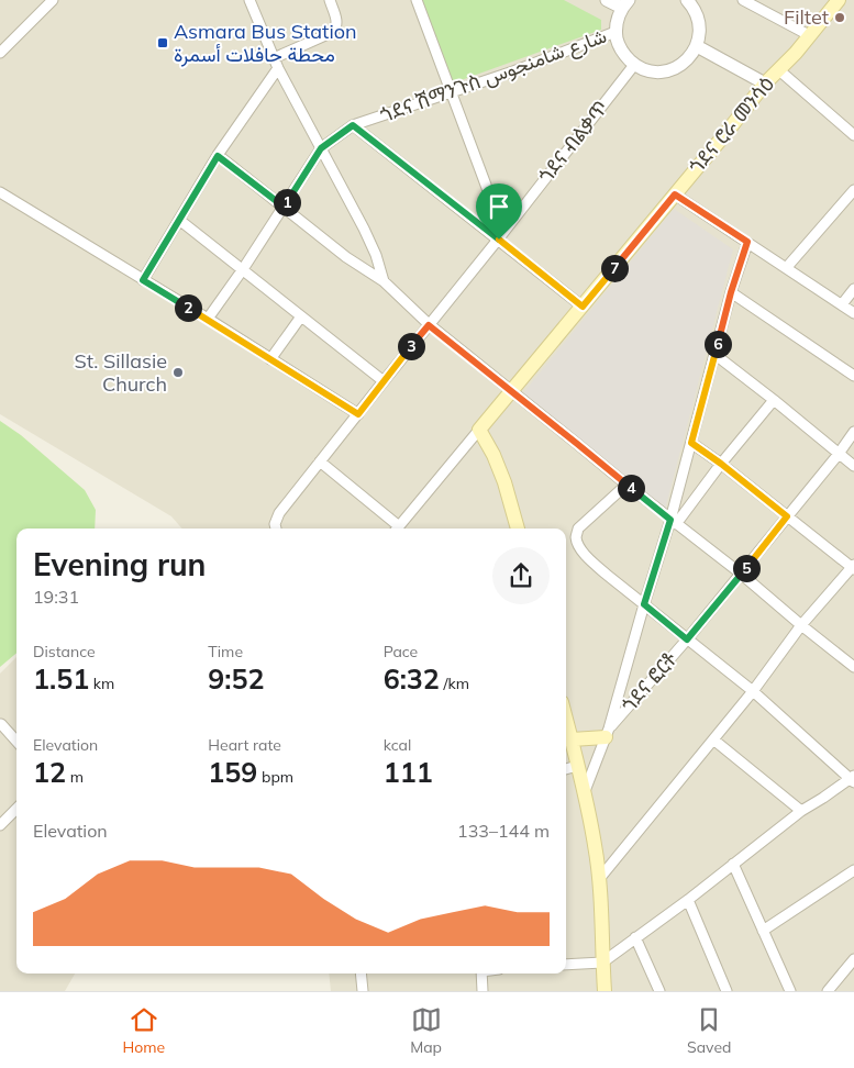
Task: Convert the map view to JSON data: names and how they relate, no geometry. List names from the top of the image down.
{
  "streets": {
    "main road": ["ጎደና ሮራ መንሳዕ"],
    "street": ["ጎደና ሽማንጉስ شارع شامنجوس", "ጎደና ብልቃጥ", "ጎደና ፎርቶ"]
  },
  "places": {
    "other": ["Filtet", "St. Sillasie Church"],
    "transit": ["Asmara Bus Station محطة حافلات أسمرة"]
  },
  "page": {
    "pins": [
      "1",
      "7",
      "2",
      "6",
      "3",
      "4",
      "5"
    ],
    "heading": ["Evening run", "19:31"],
    "stats": [
      ["Distance", "1.51 km"],
      ["Time", "9:52"],
      ["Pace", "6:32 /km"],
      ["Elevation", "12 m"],
      ["Heart rate", "159 bpm"],
      ["kcal", "111"]
    ],
    "chart": ["Elevation", "133–144 m"],
    "tabs": ["Home", "Map", "Saved"]
  }
}
